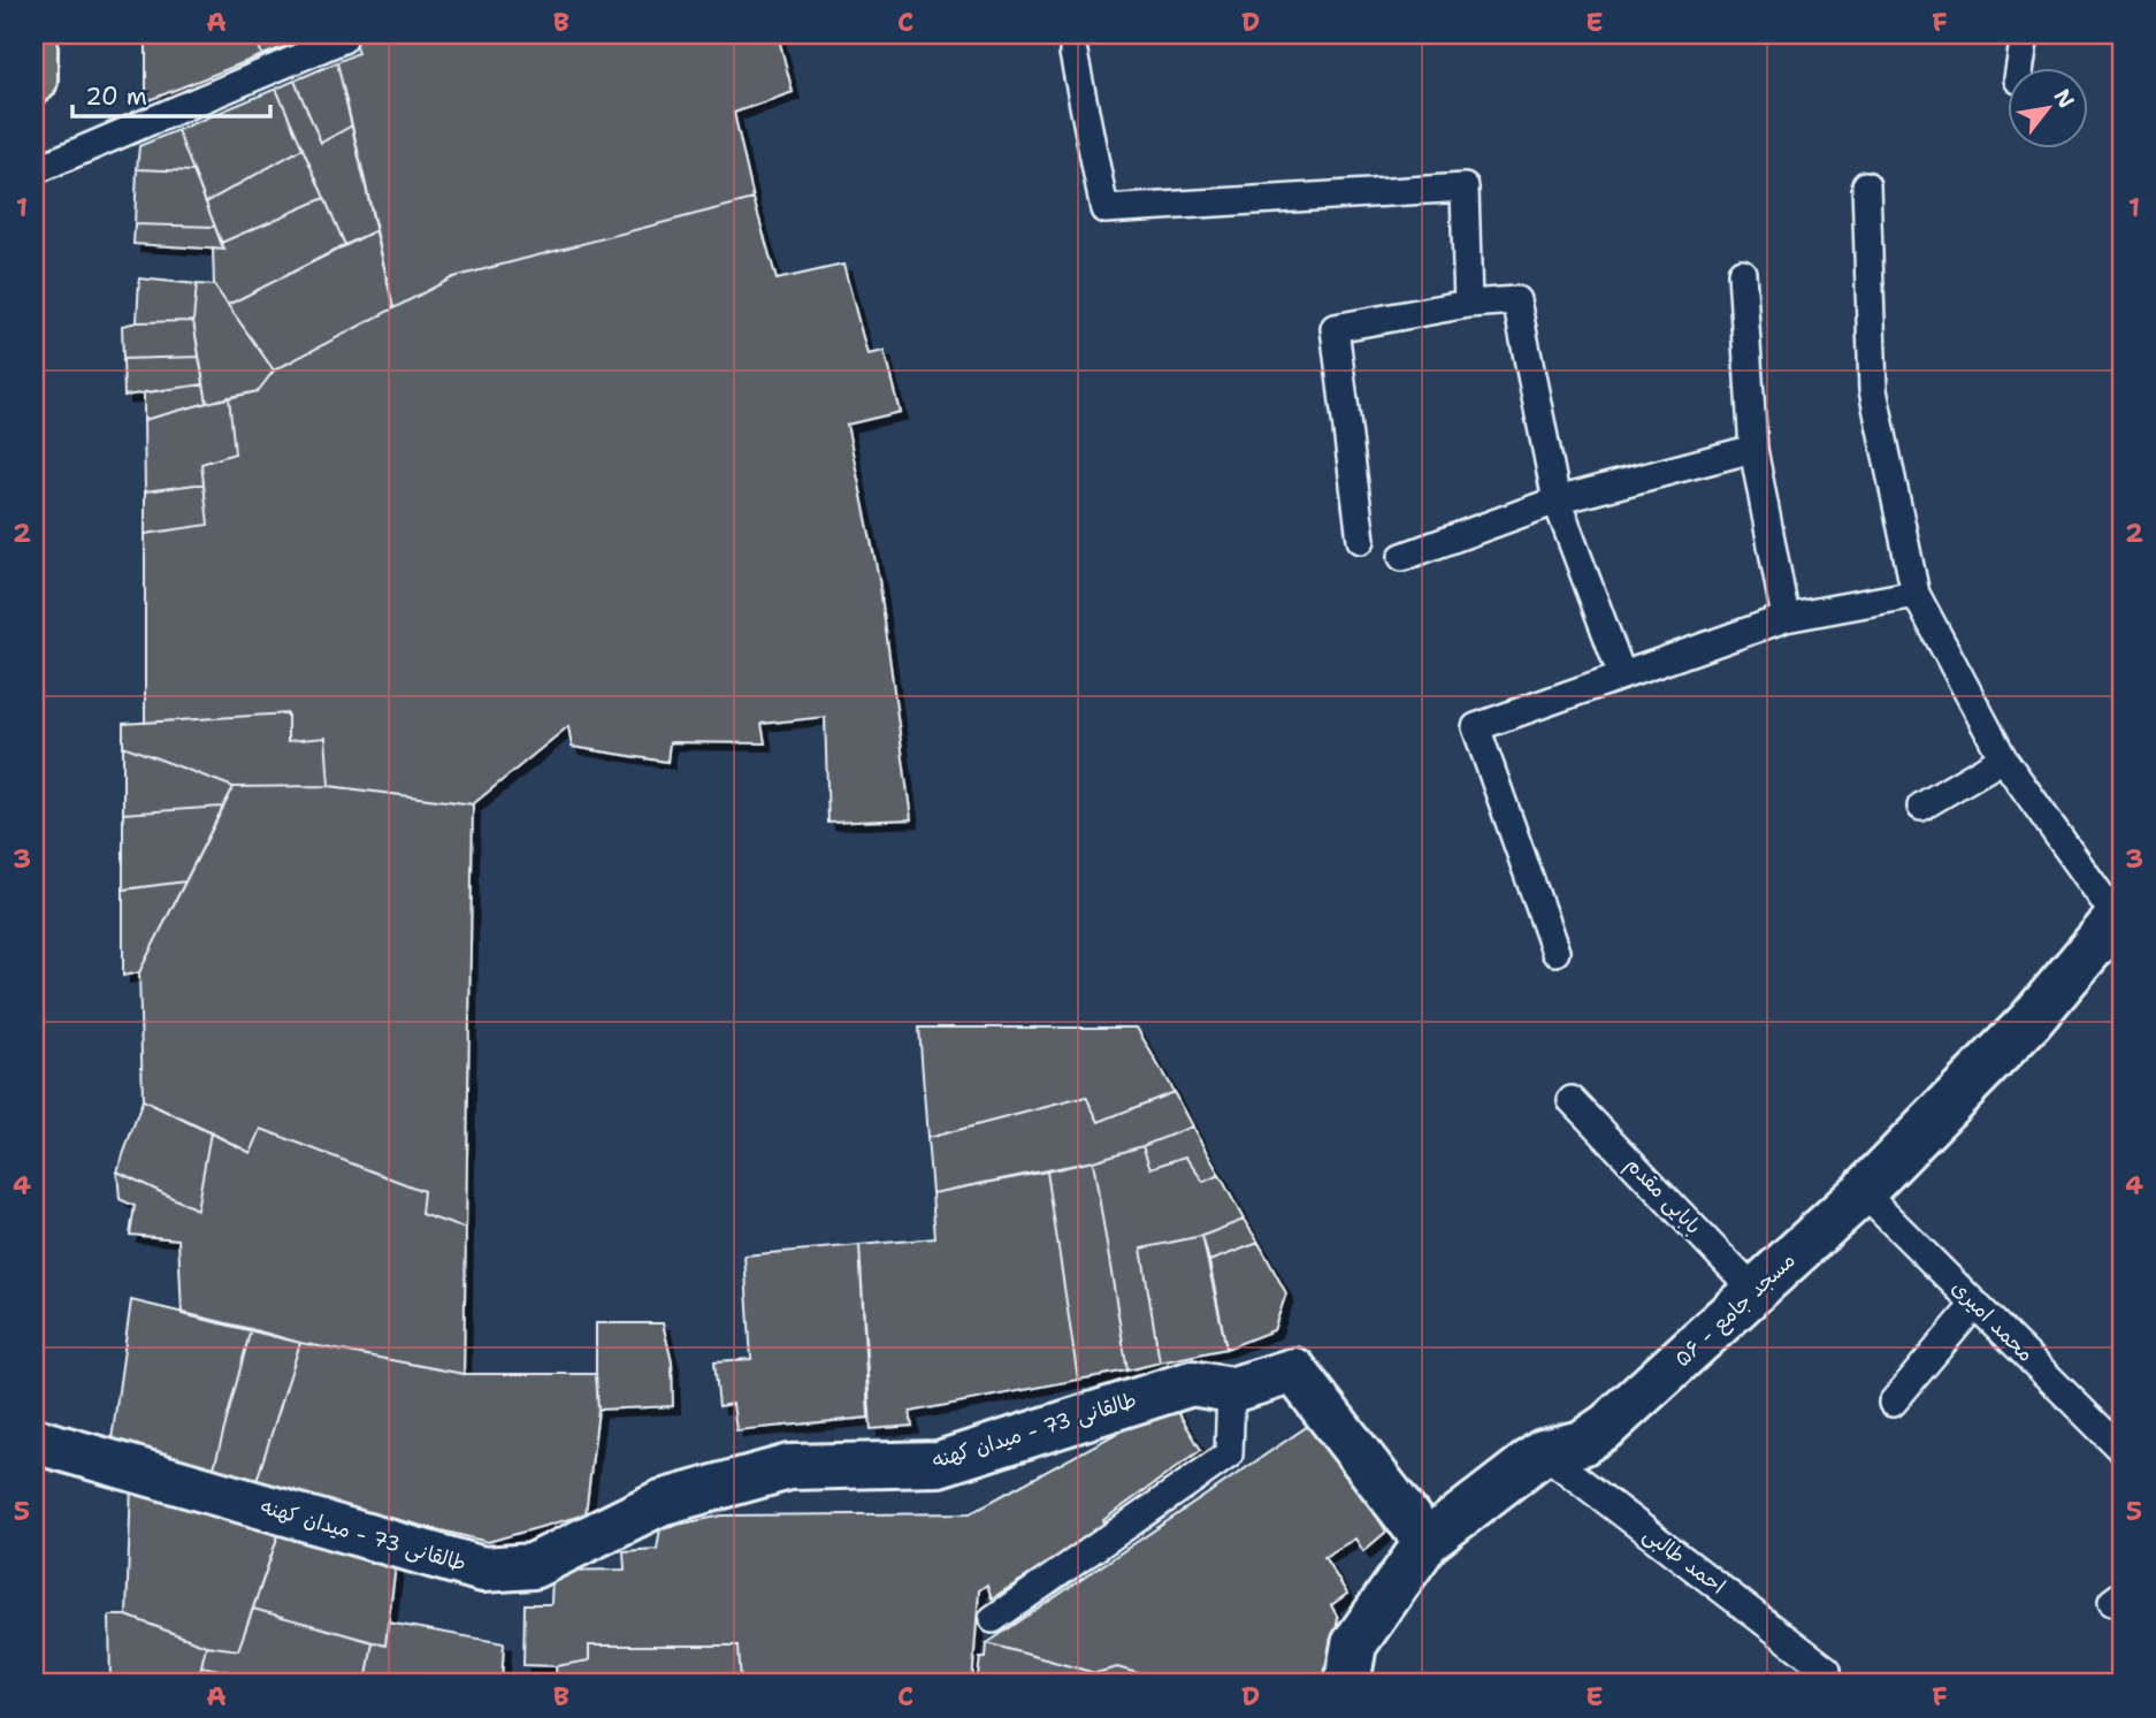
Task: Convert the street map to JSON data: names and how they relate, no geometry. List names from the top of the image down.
{
  "streets": {
    "street": ["۵۶ - مسجد جامع", "طالقانی 73 - میدان کهنه"],
    "lane": ["بابایی مقدم", "محمد امیری", "احمد طالبی"]
  },
  "crossings": [
    ["بابایی مقدم", "۵۶ - مسجد جامع"],
    ["۵۶ - مسجد جامع", "محمد امیری"],
    ["۵۶ - مسجد جامع", "طالقانی 73 - میدان کهنه"],
    ["۵۶ - مسجد جامع", "احمد طالبی"]
  ],
  "scale_bar": "20 m",
  "north": "top right",
  "grid": {
    "columns": [
      "A",
      "B",
      "C",
      "D",
      "E",
      "F"
    ],
    "rows": [
      "1",
      "2",
      "3",
      "4",
      "5"
    ]
  }
}
